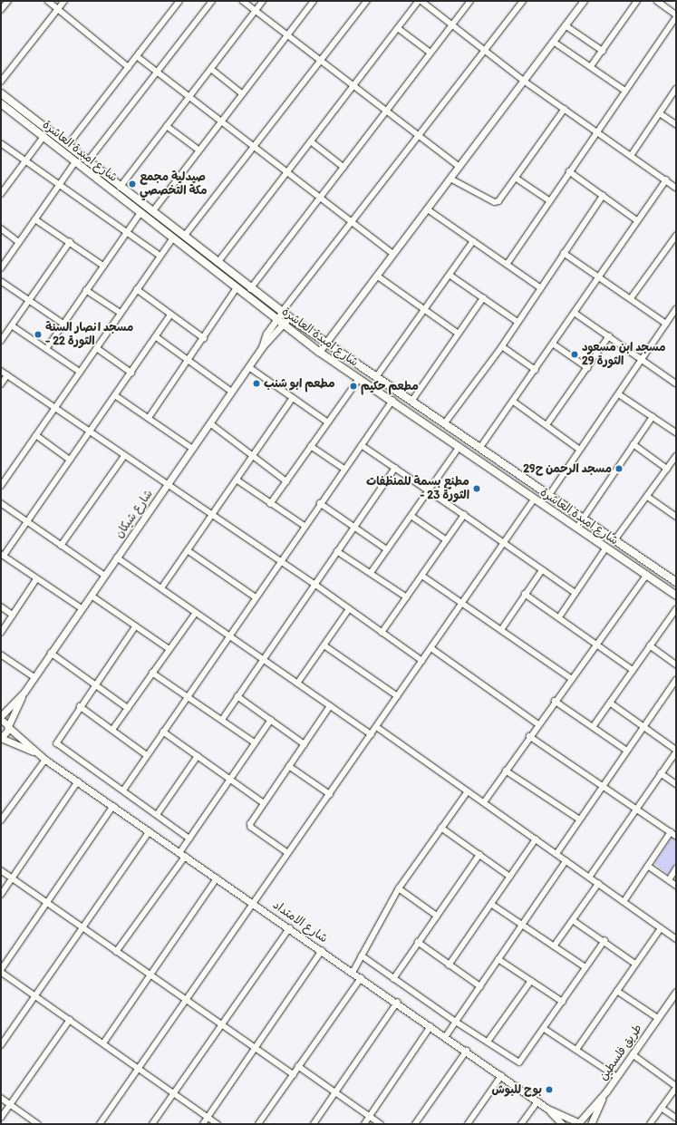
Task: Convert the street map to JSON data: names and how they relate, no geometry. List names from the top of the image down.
{
  "streets": {
    "main road": ["شارع امبدة العاشرة"],
    "street": ["شارع شيكان", "شارع الامتداد", "طريق فلسطين"]
  },
  "crossings": [
    ["شارع امبدة العاشرة", "شارع شيكان"],
    ["شارع شيكان", "شارع الامتداد"],
    ["شارع الامتداد", "طريق فلسطين"]
  ],
  "places": [
    "صيدلية مجمع مكة التخصصي",
    "مسجد انصار السنة - الثورة 22",
    "مسجد ابن مسعود الثورة 29",
    "مطعم ابو شنب",
    "مطعم حكيم",
    "مسجد الرحمن ح29",
    "مطنع بسمة للمنظفات - الثورة 23",
    "بوح للبوش"
  ]
}
